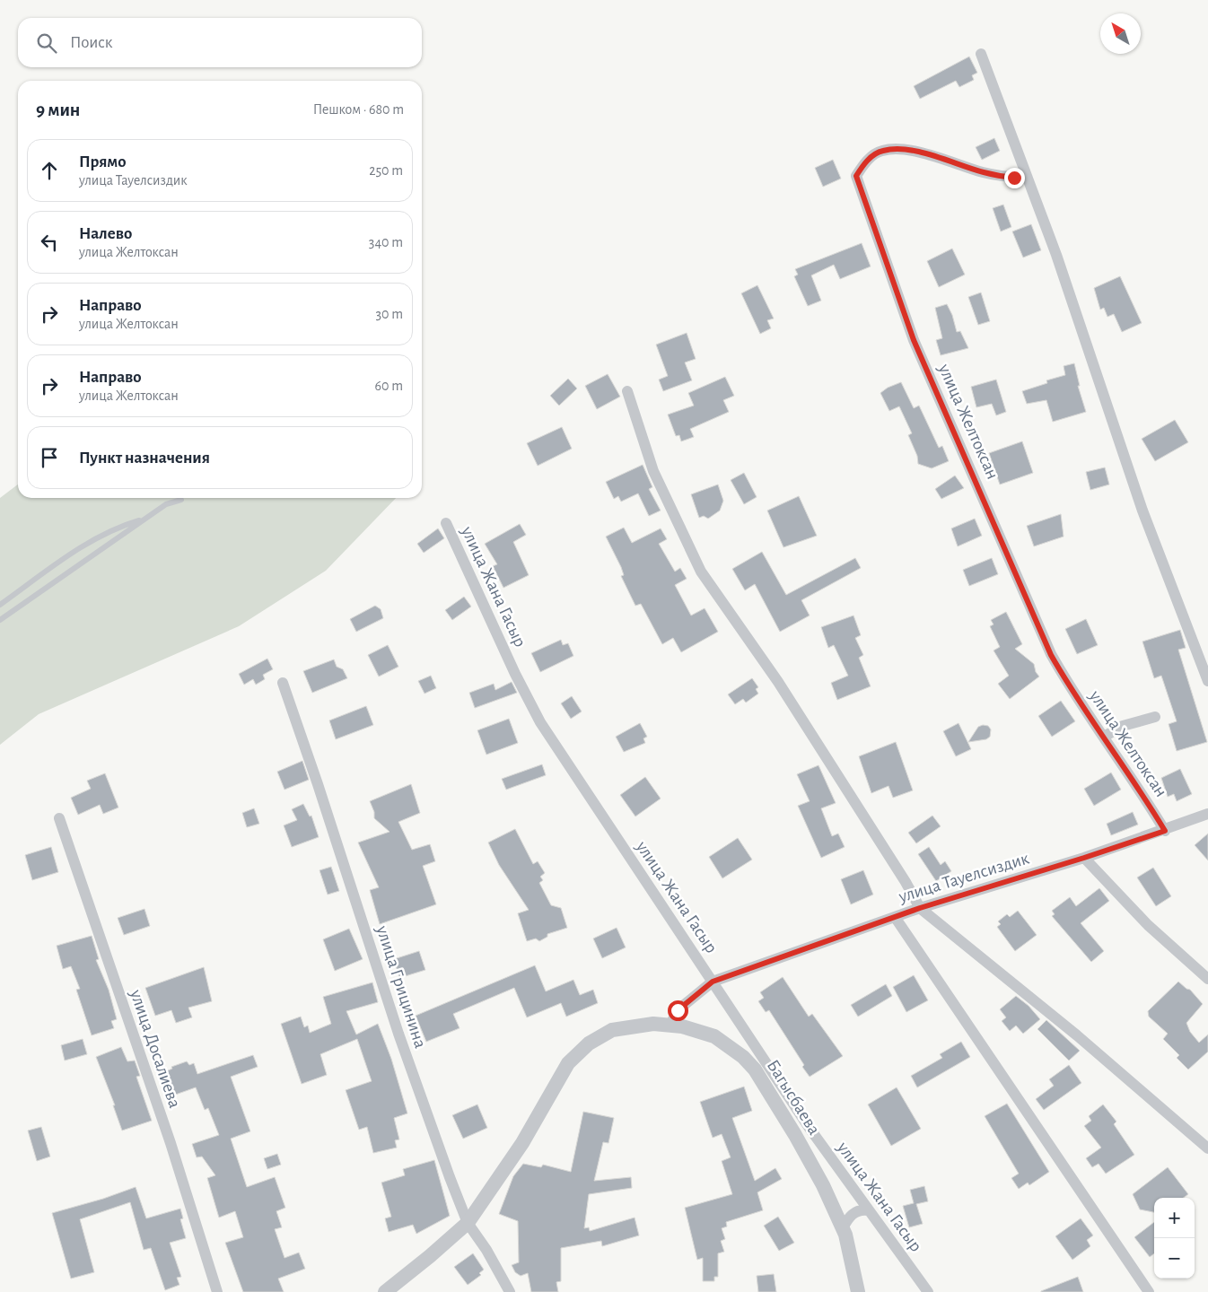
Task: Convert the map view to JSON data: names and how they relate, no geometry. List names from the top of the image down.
{
  "streets": {
    "street": [
      "улица Желтоксан",
      "улица Жана Гасыр",
      "улица Тауелсиздик",
      "улица Грицинина",
      "улица Досалиева",
      "Багысбаева"
    ]
  },
  "crossings": [
    ["улица Желтоксан", "улица Тауелсиздик"],
    ["улица Жана Гасыр", "улица Тауелсиздик"],
    ["улица Тауелсиздик", "Багысбаева"],
    ["улица Грицинина", "Багысбаева"]
  ],
  "north": "top left",
  "page": {
    "search": "Поиск",
    "heading": ["9 мин", "Пешком · 680 m"],
    "list": [
      ["Прямо", "улица Тауелсиздик", "250 m"],
      ["Налево", "улица Желтоксан", "340 m"],
      ["Направо", "улица Желтоксан", "30 m"],
      ["Направо", "улица Желтоксан", "60 m"],
      "Пункт назначения"
    ],
    "map_buttons": ["+", "−"]
  }
}
